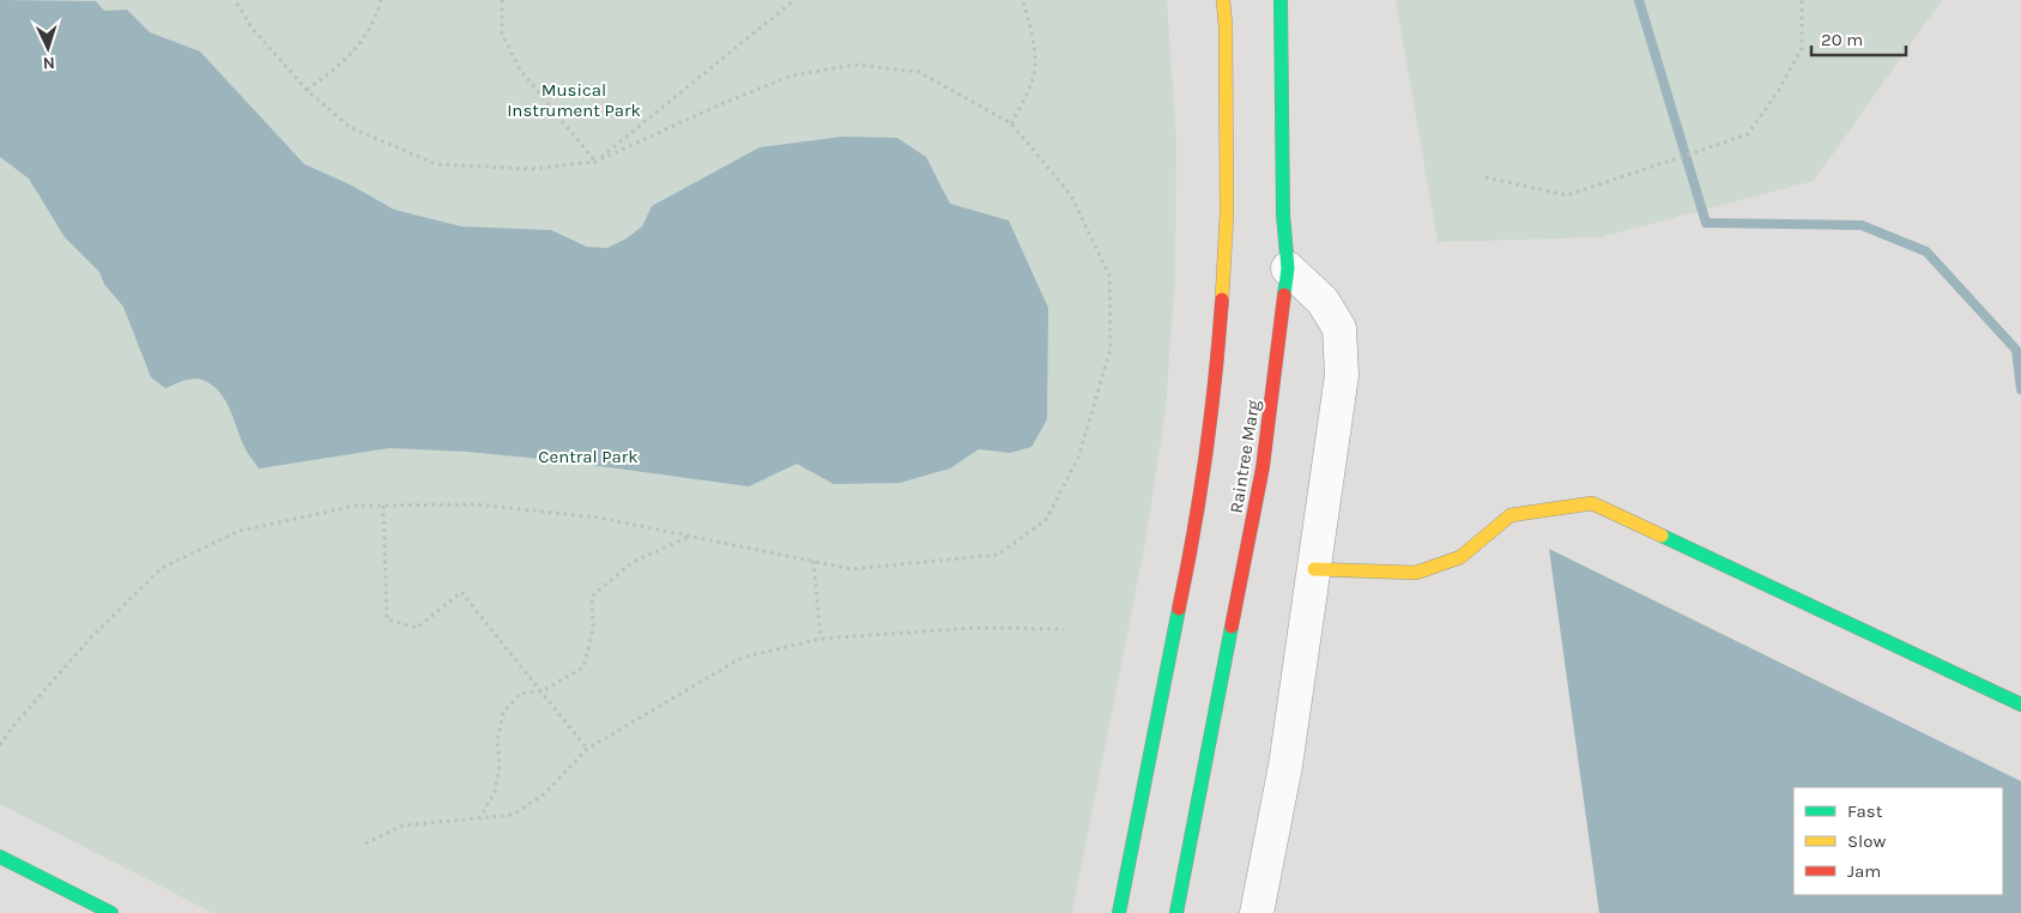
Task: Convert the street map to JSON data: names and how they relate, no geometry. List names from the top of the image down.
{
  "streets": {
    "main road": ["Raintree Marg"]
  },
  "parks": ["Musical Instrument Park", "Central Park"],
  "legend": ["Fast", "Slow", "Jam"],
  "scale_bar": "20 m",
  "north": "bottom"
}
